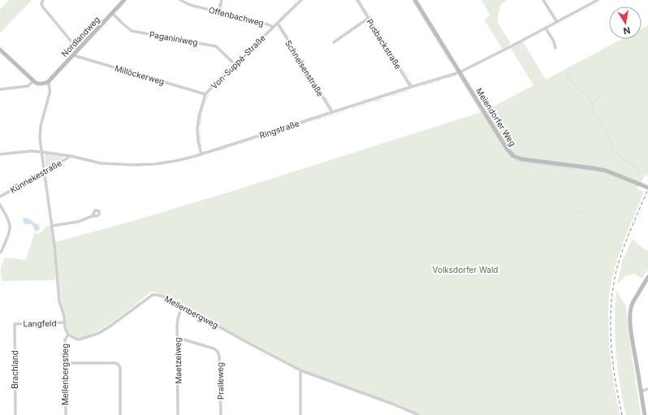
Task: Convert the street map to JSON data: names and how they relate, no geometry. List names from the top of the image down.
{
  "streets": {
    "street": [
      "Offenbachweg",
      "Nordlandweg",
      "Paganiniweg",
      "Pusbackstraße",
      "Von-Suppé-Straße",
      "Schneisenstraße",
      "Millöckerweg",
      "Meiendorfer Weg",
      "Ringstraße",
      "Künnekestraße",
      "Mellenbergweg",
      "Langfeld",
      "Maetzelweg",
      "Brachland",
      "Mellenbergstieg",
      "Pralleweg"
    ]
  },
  "crossings": [
    ["Offenbachweg", "Von-Suppé-Straße"],
    ["Nordlandweg", "Paganiniweg"],
    ["Nordlandweg", "Millöckerweg"],
    ["Paganiniweg", "Von-Suppé-Straße"],
    ["Pusbackstraße", "Ringstraße"],
    ["Von-Suppé-Straße", "Schneisenstraße"],
    ["Von-Suppé-Straße", "Millöckerweg"],
    ["Von-Suppé-Straße", "Ringstraße"],
    ["Schneisenstraße", "Ringstraße"],
    ["Meiendorfer Weg", "Ringstraße"],
    ["Ringstraße", "Künnekestraße"],
    ["Mellenbergweg", "Maetzelweg"],
    ["Mellenbergweg", "Mellenbergstieg"],
    ["Langfeld", "Brachland"],
    ["Maetzelweg", "Pralleweg"]
  ],
  "parks": ["Volksdorfer Wald"],
  "north": "bottom"
}
